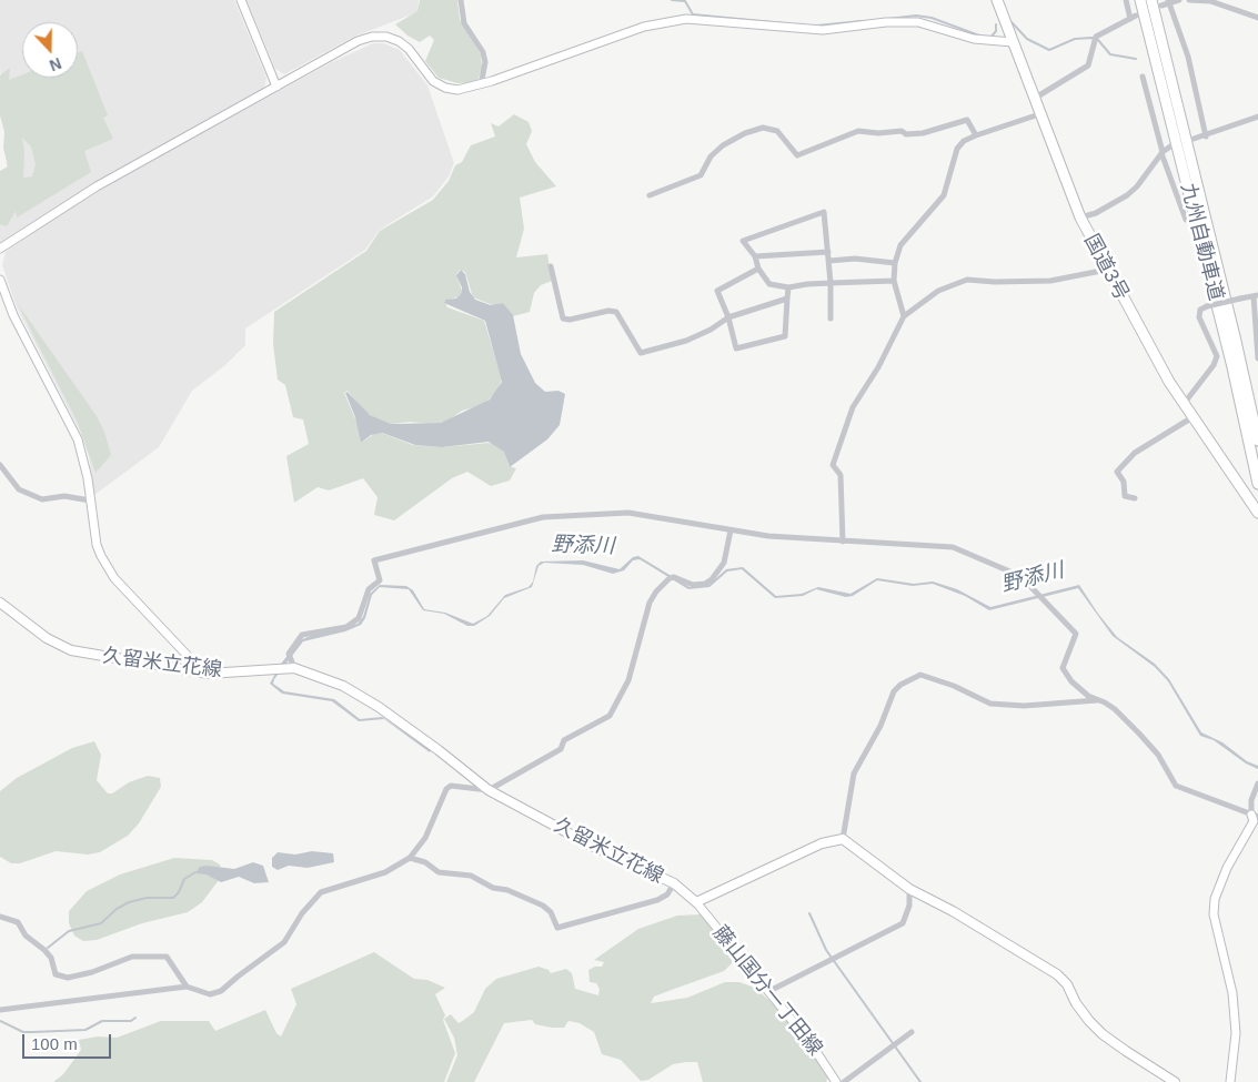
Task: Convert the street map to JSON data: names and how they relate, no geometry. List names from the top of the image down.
{
  "streets": {
    "highway": ["九州自動車道", "国道3号"],
    "main road": ["久留米立花線"],
    "street": ["藤山国分一丁田線"]
  },
  "crossings": [
    ["久留米立花線", "藤山国分一丁田線"]
  ],
  "water": ["野添川"],
  "scale_bar": "100 m",
  "north": "bottom"
}
